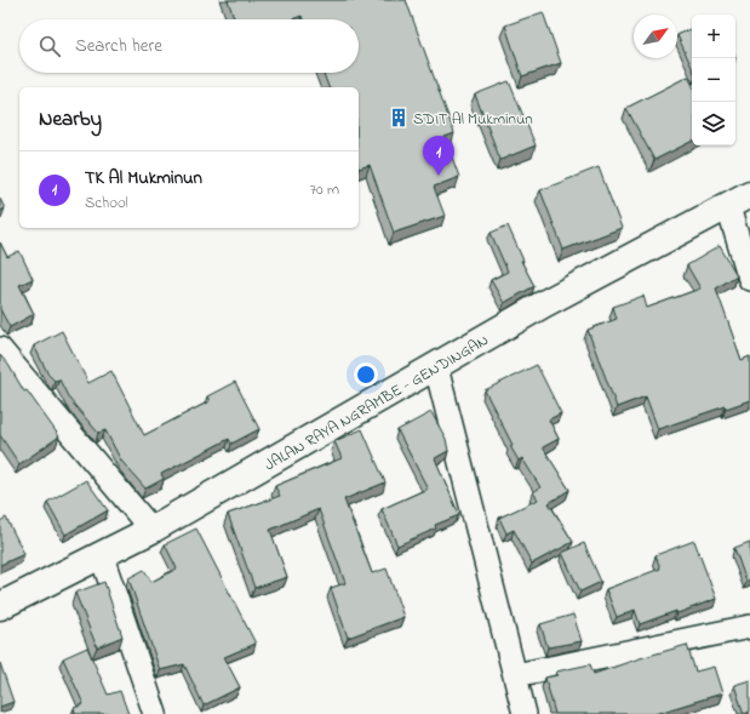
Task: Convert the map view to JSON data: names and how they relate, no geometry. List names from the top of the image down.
{
  "streets": {
    "main road": ["JALAN RAYA NGRAMBE - GENDINGAN"]
  },
  "places": {
    "building": ["SDIT Al Mukminun"]
  },
  "north": "top right",
  "page": {
    "map_buttons": ["+", "−"],
    "search": "Search here",
    "heading": "Nearby",
    "pins": "1",
    "list": [
      {
        "mark": "1",
        "name": "TK Al Mukminun",
        "note": "School",
        "value": "70 m"
      }
    ]
  }
}
